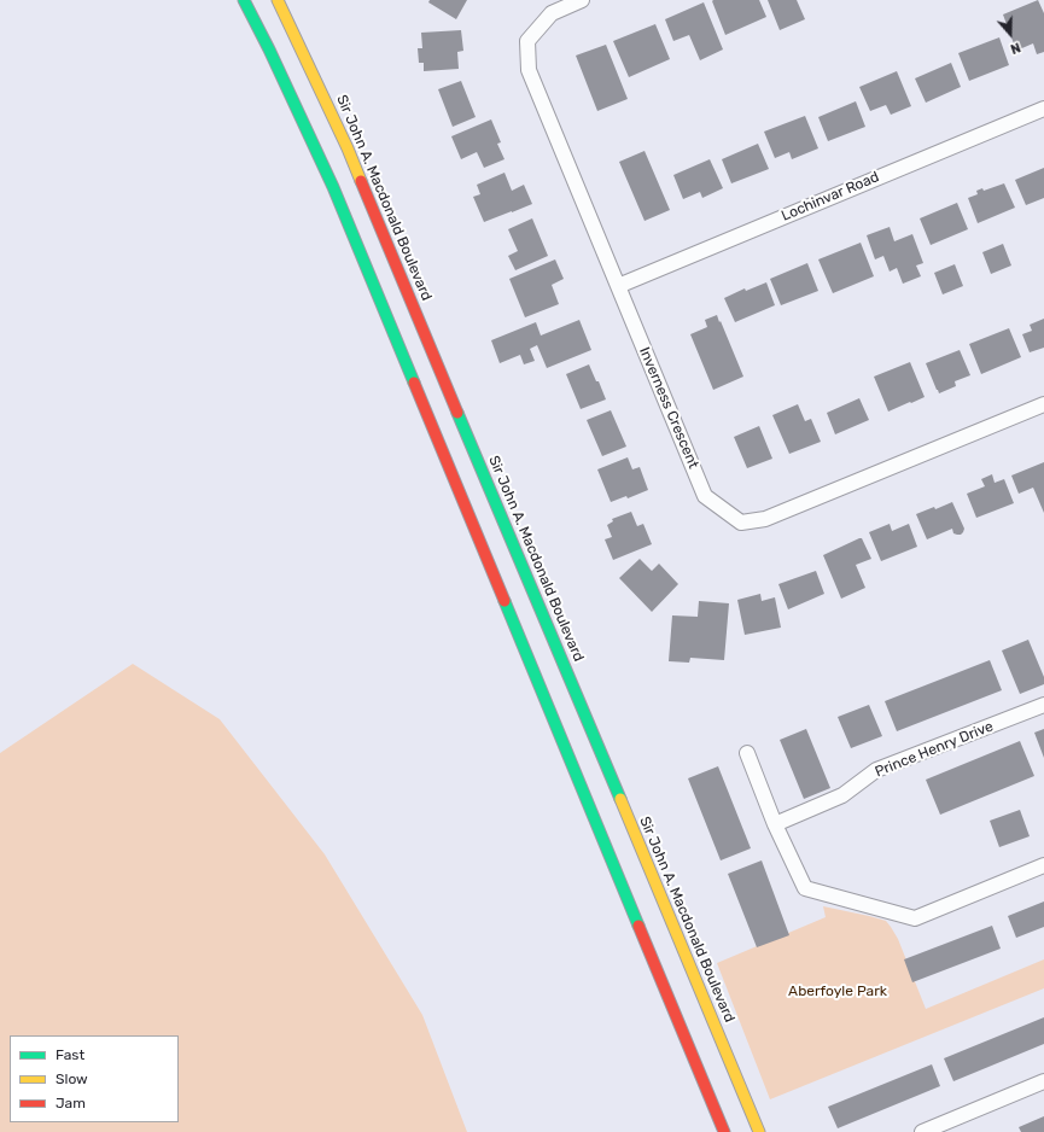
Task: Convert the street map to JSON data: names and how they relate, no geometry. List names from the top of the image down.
{
  "streets": {
    "main road": ["Sir John A. Macdonald Boulevard"],
    "street": ["Lochinvar Road", "Inverness Crescent", "Prince Henry Drive"]
  },
  "crossings": [
    ["Lochinvar Road", "Inverness Crescent"]
  ],
  "parks": ["Aberfoyle Park"],
  "legend": ["Fast", "Slow", "Jam"],
  "north": "bottom"
}
